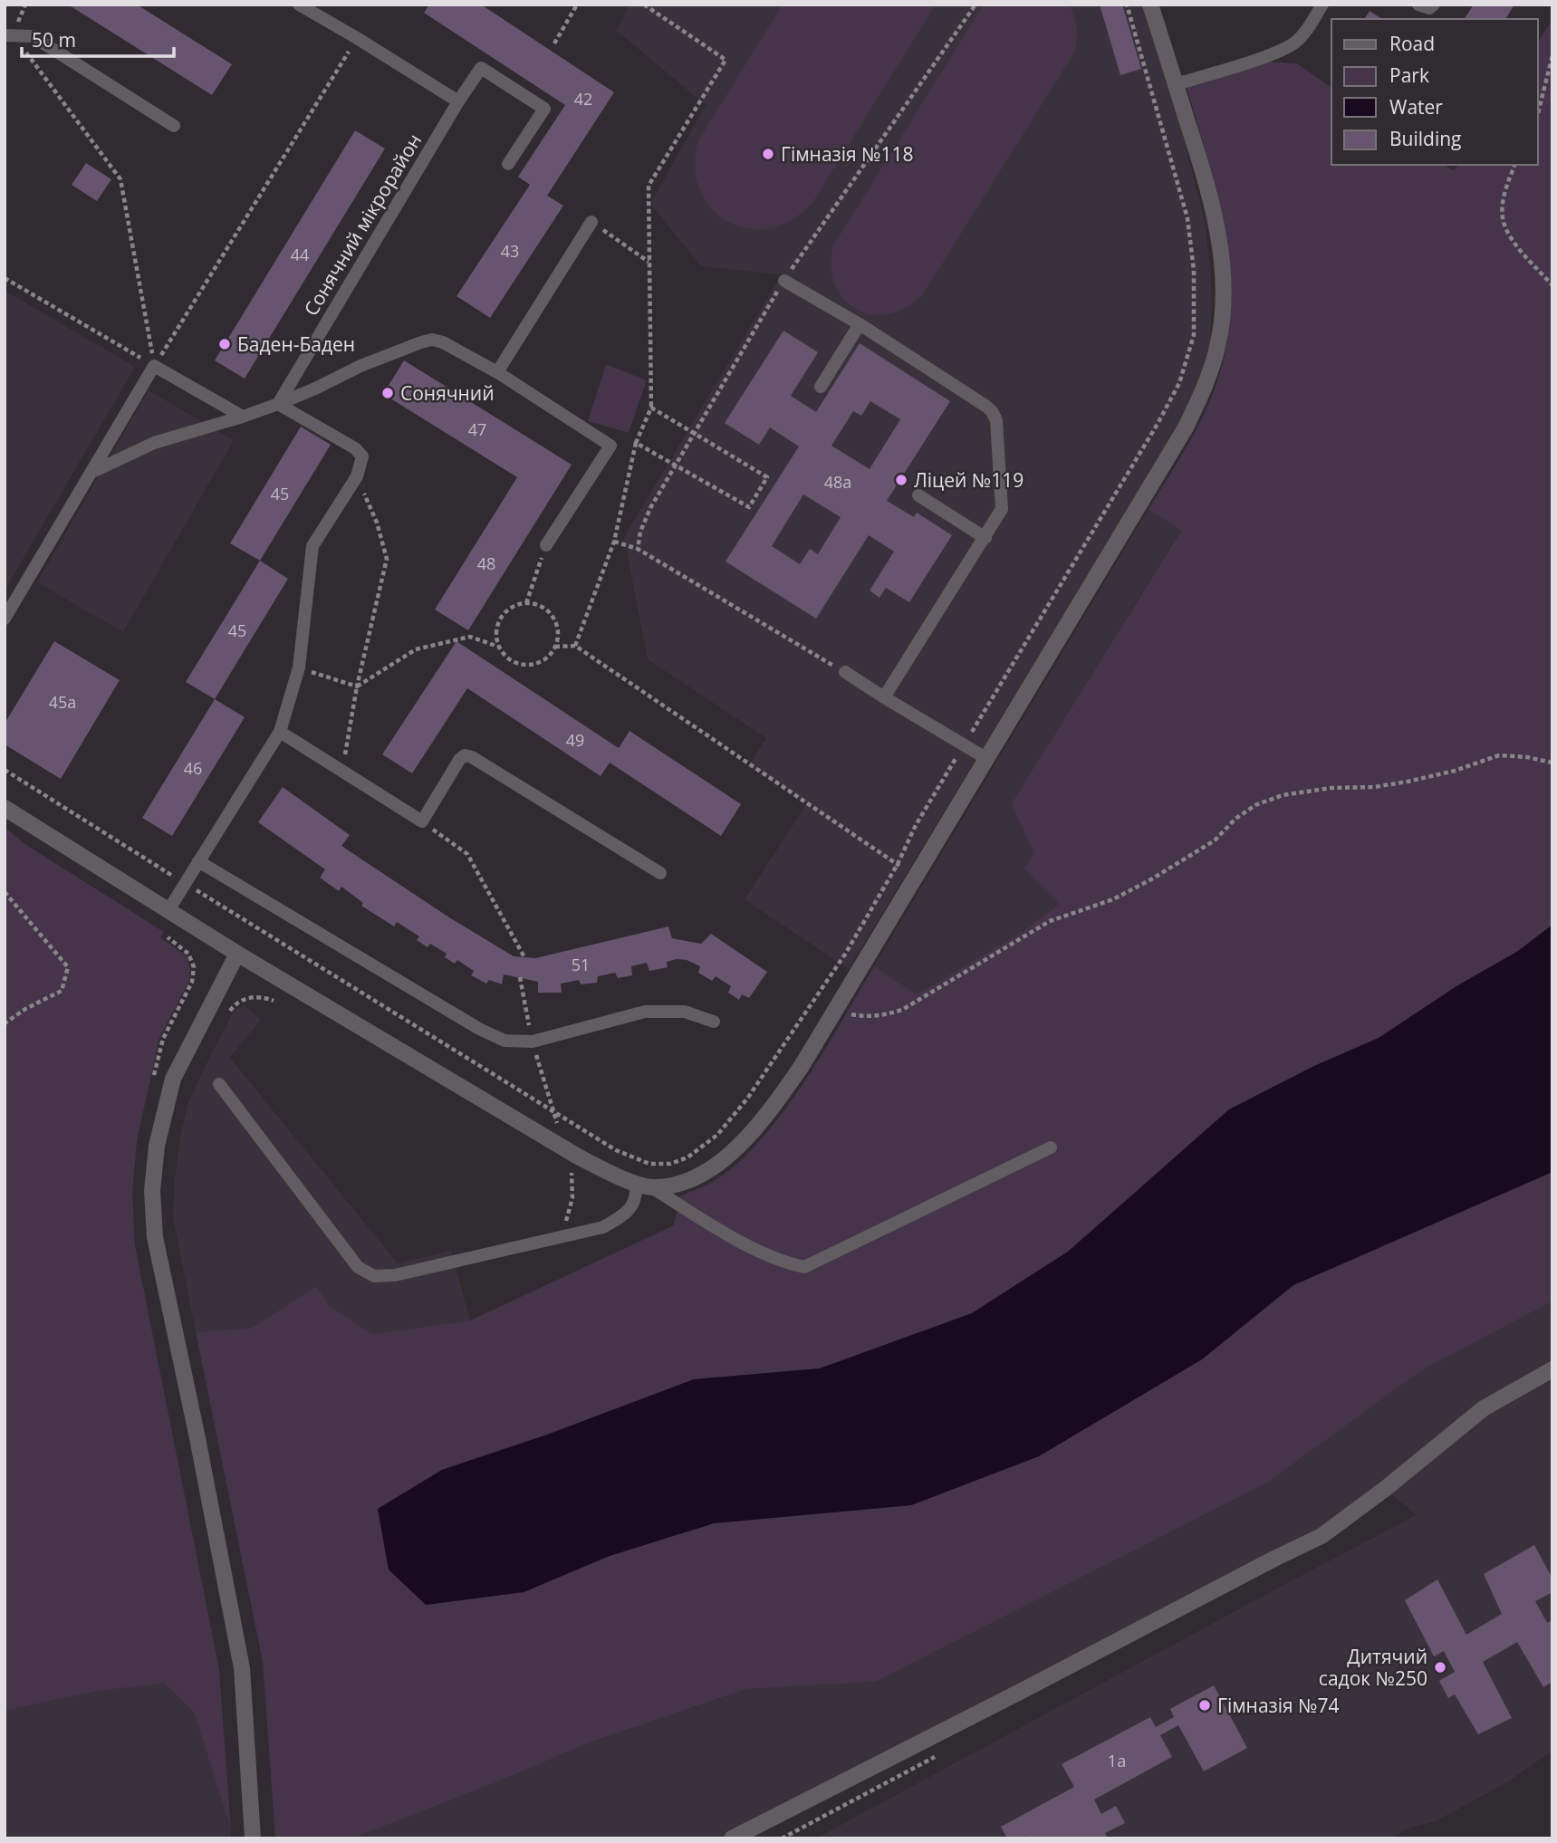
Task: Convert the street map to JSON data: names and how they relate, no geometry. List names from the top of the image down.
{
  "streets": {
    "lane": ["Сонячний мікрорайон"]
  },
  "places": [
    "Гімназія №118",
    "Баден-Баден",
    "Сонячний",
    "Ліцей №119",
    "Дитячий садок №250",
    "Гімназія №74"
  ],
  "house_numbers": [
    "42",
    "43",
    "44",
    "47",
    "48а",
    "45",
    "48",
    "45",
    "45а",
    "49",
    "46",
    "51",
    "1а"
  ],
  "legend": [
    "Road",
    "Park",
    "Water",
    "Building"
  ],
  "scale_bar": "50 m"
}
